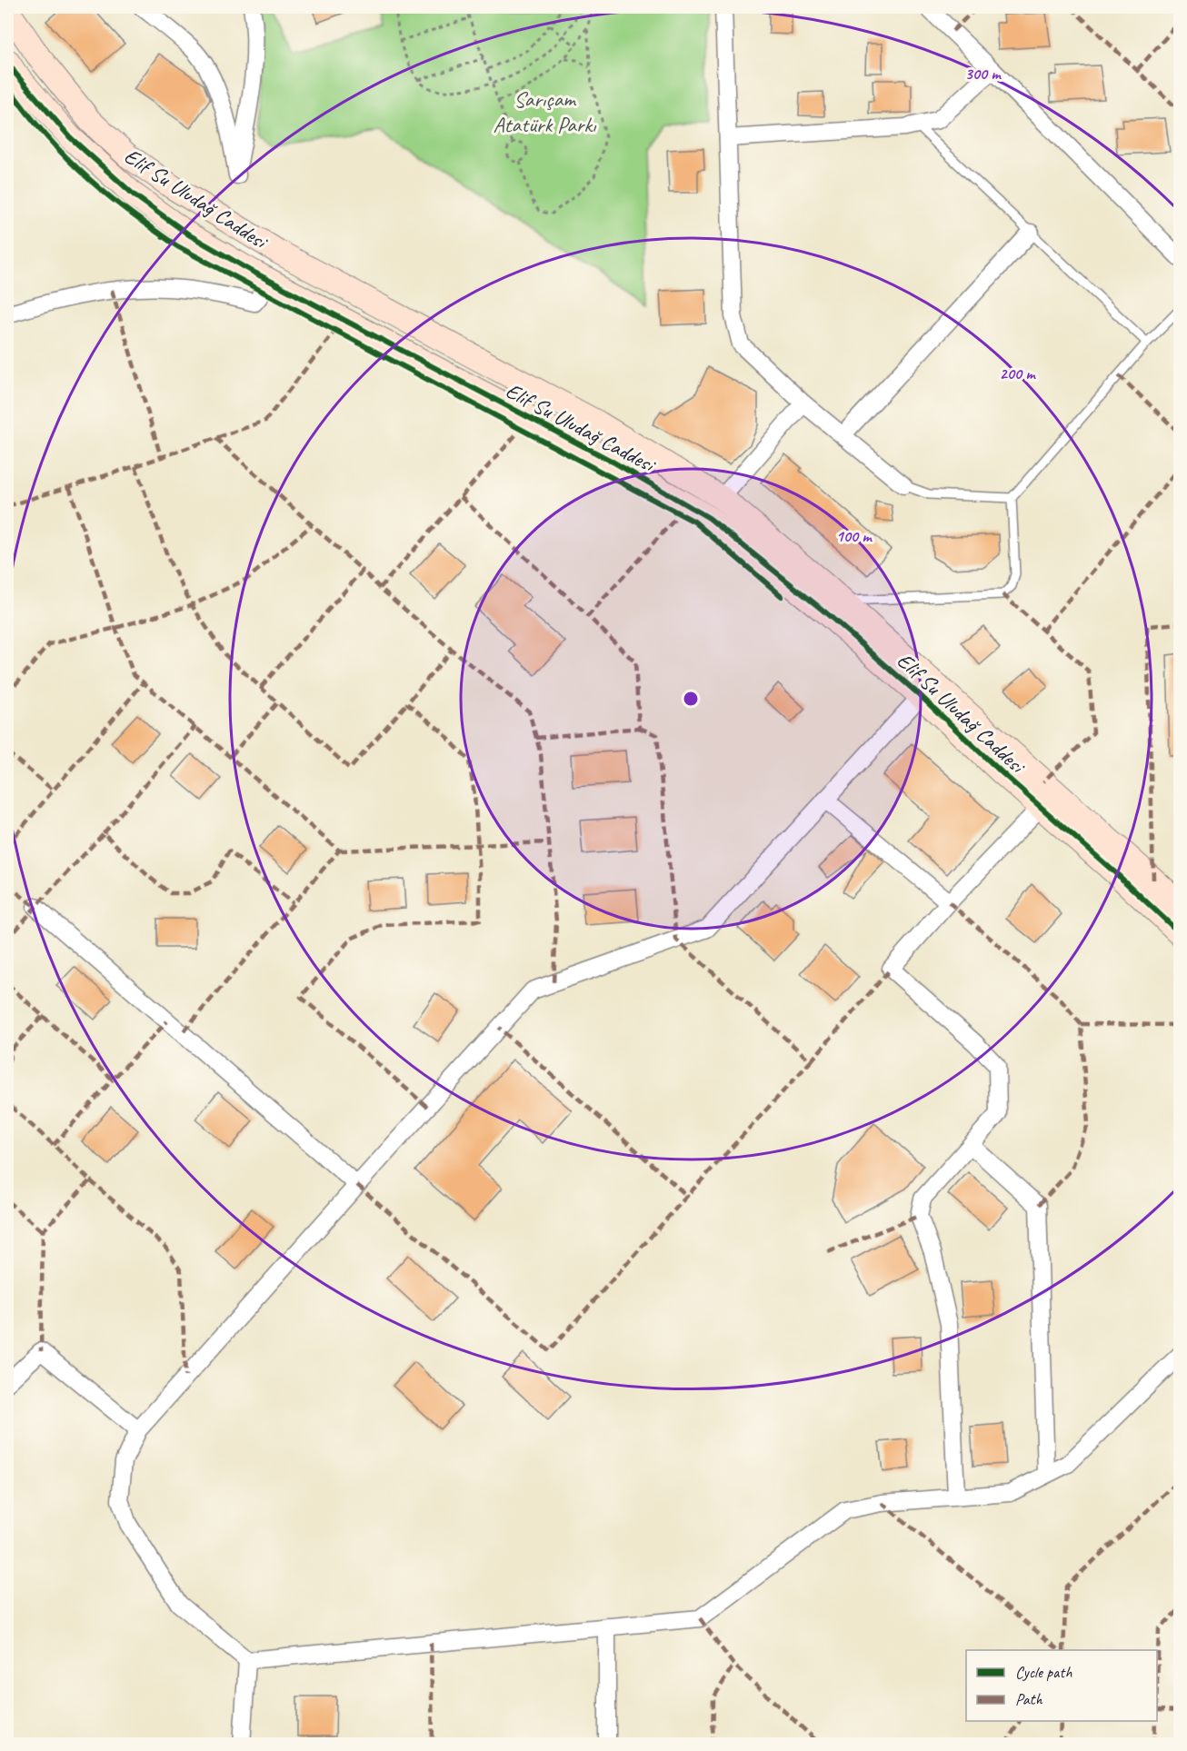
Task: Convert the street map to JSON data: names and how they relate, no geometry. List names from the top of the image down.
{
  "streets": {
    "main road": ["Elif Su Uludağ Caddesi"]
  },
  "parks": ["Sarıçam Atatürk Parkı"],
  "legend": ["Cycle path", "Path"],
  "rings": ["300 m", "200 m", "100 m"]
}
